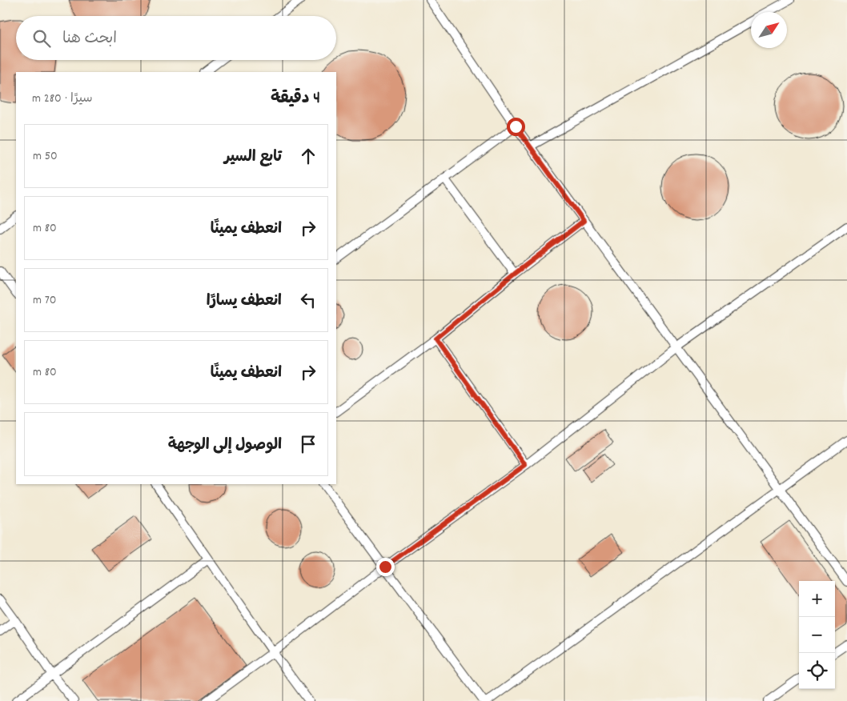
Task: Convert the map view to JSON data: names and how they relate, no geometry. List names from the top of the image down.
{
  "north": "top right",
  "page": {
    "search": "ابحث هنا",
    "heading": ["4 دقيقة", "سيرًا · 280 m"],
    "list": [
      ["تابع السير", "50 m"],
      ["انعطف يمينًا", "80 m"],
      ["انعطف يسارًا", "70 m"],
      ["انعطف يمينًا", "80 m"],
      "الوصول إلى الوجهة"
    ],
    "map_buttons": ["+", "−"]
  }
}
